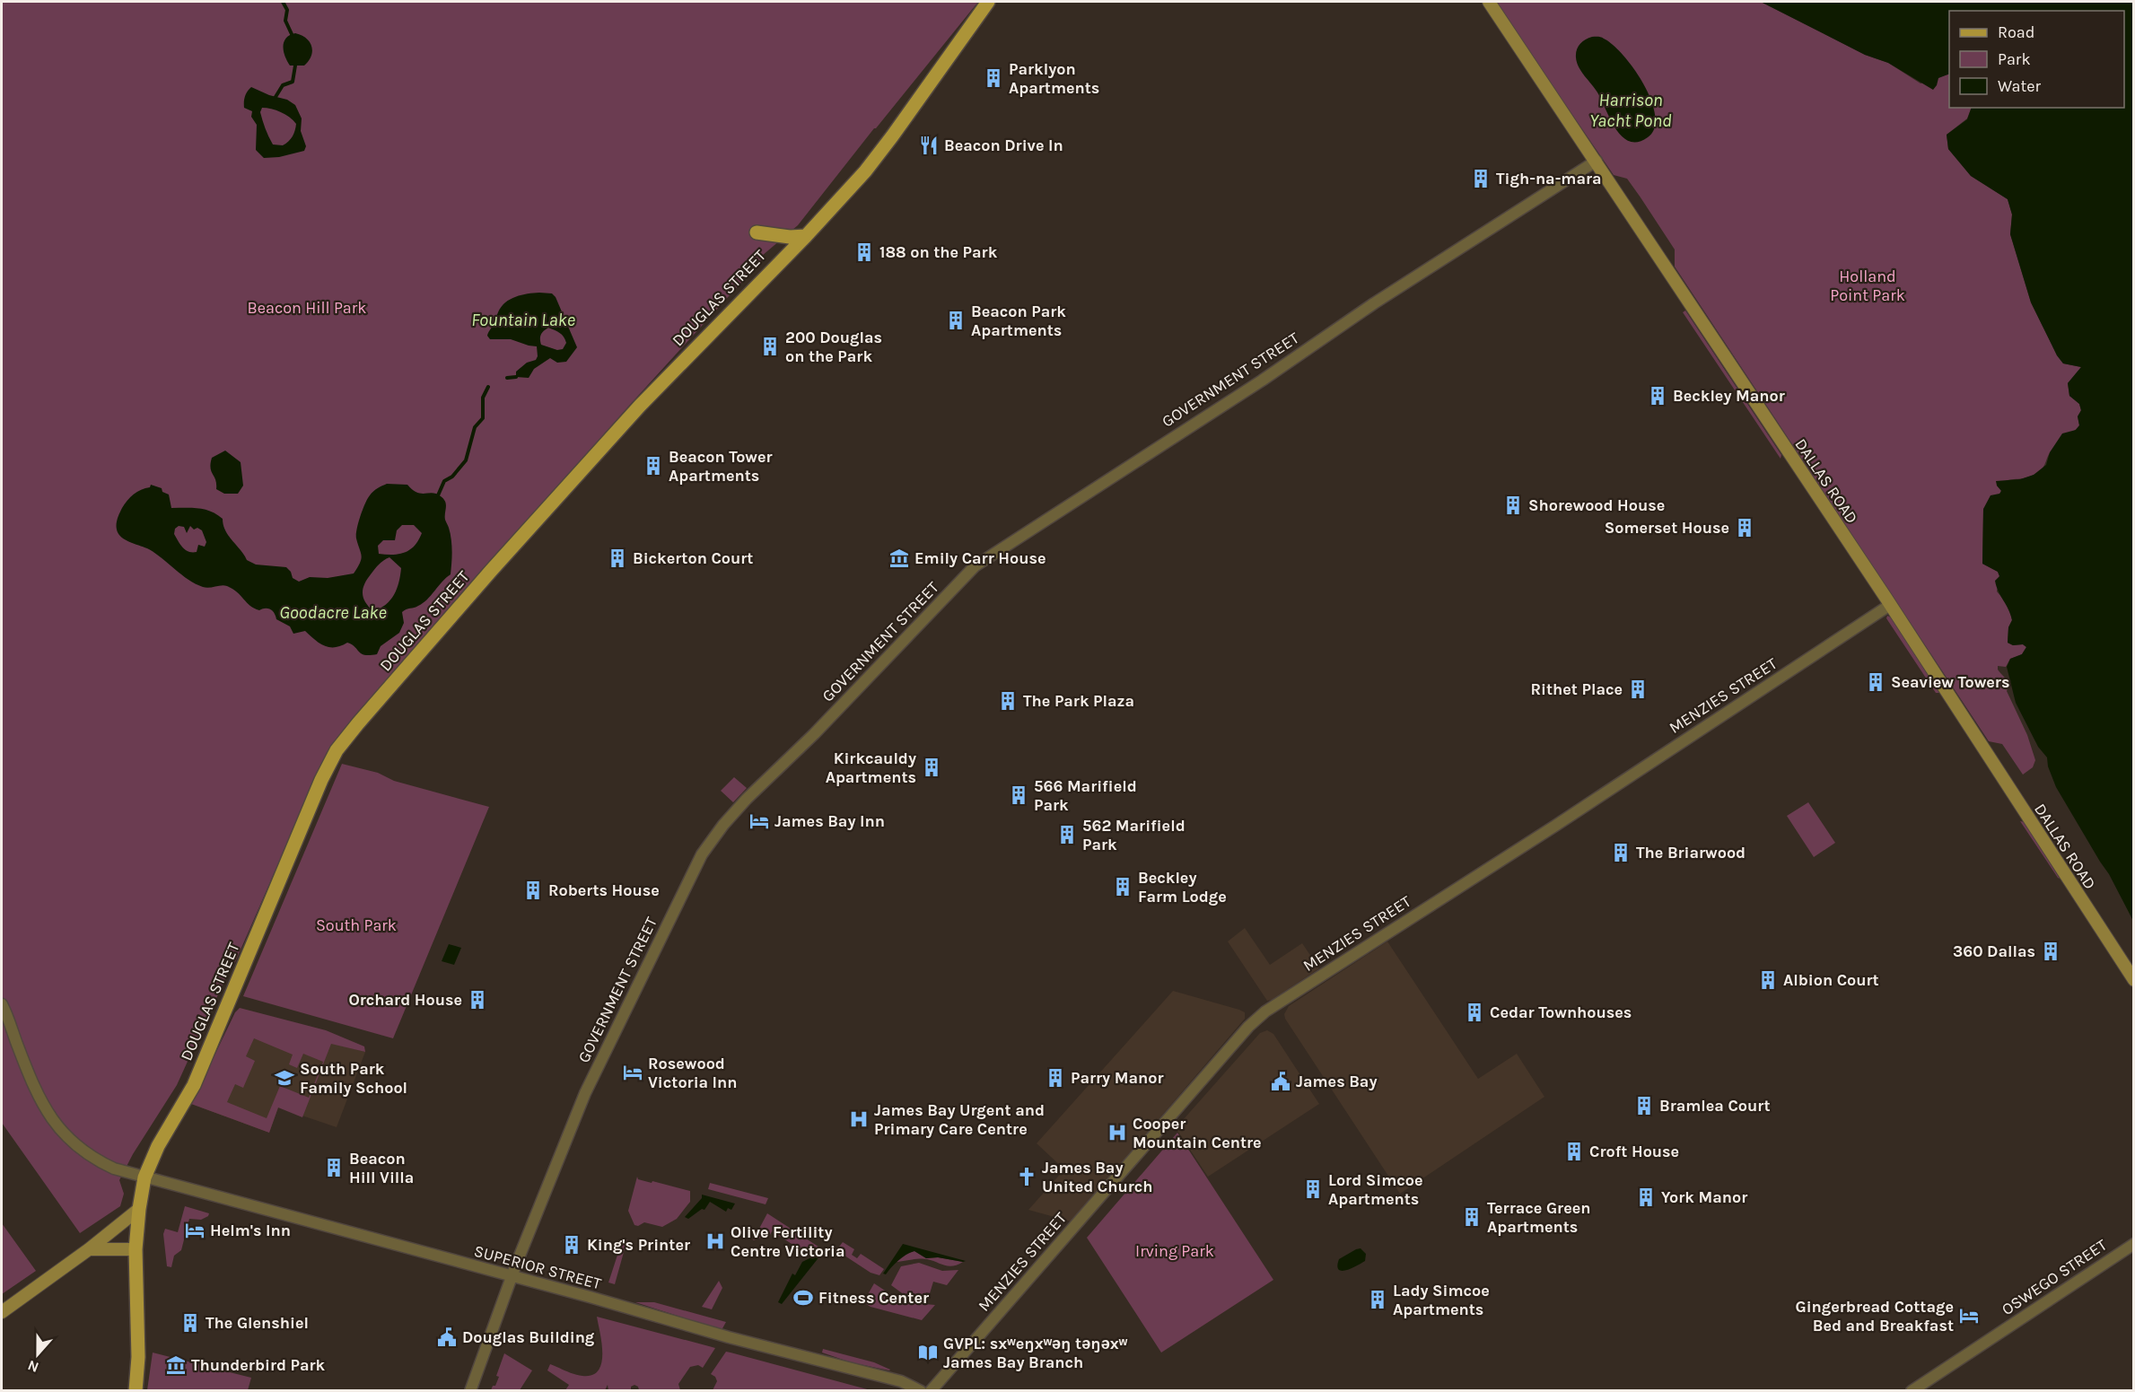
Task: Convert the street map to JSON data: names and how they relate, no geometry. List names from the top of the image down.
{
  "streets": {
    "main road": ["DOUGLAS STREET", "DALLAS ROAD"],
    "street": [
      "GOVERNMENT STREET",
      "MENZIES STREET",
      "SUPERIOR STREET",
      "OSWEGO STREET"
    ]
  },
  "crossings": [
    ["DOUGLAS STREET", "SUPERIOR STREET"],
    ["GOVERNMENT STREET", "DALLAS ROAD"],
    ["GOVERNMENT STREET", "SUPERIOR STREET"],
    ["DALLAS ROAD", "MENZIES STREET"]
  ],
  "water": ["Harrison Yacht Pond", "Fountain Lake", "Goodacre Lake"],
  "parks": [
    "Holland Point Park",
    "Beacon Hill Park",
    "South Park",
    "Irving Park"
  ],
  "places": {
    "building": [
      "Parklyon Apartments",
      "Tigh-na-mara",
      "188 on the Park",
      "Beacon Park Apartments",
      "200 Douglas on the Park",
      "Beckley Manor",
      "Beacon Tower Apartments",
      "Shorewood House",
      "Somerset House",
      "Bickerton Court",
      "Seaview Towers",
      "Rithet Place",
      "The Park Plaza",
      "Kirkcauldy Apartments",
      "566 Marifield Park",
      "562 Marifield Park",
      "The Briarwood",
      "Beckley Farm Lodge",
      "Roberts House",
      "360 Dallas",
      "Albion Court",
      "Orchard House",
      "Cedar Townhouses",
      "Parry Manor",
      "Bramlea Court",
      "Croft House",
      "Beacon Hill Villa",
      "Lord Simcoe Apartments",
      "York Manor",
      "Terrace Green Apartments",
      "King's Printer",
      "Lady Simcoe Apartments",
      "The Glenshiel"
    ],
    "restaurant": ["Beacon Drive In"],
    "museum": ["Emily Carr House", "Thunderbird Park"],
    "hotel": [
      "James Bay Inn",
      "Rosewood Victoria Inn",
      "Helm's Inn",
      "Gingerbread Cottage Bed and Breakfast"
    ],
    "school or university": ["South Park Family School"],
    "public building": ["James Bay", "Douglas Building"],
    "hospital": ["James Bay Urgent and Primary Care Centre", "Cooper Mountain Centre", "Olive Fertility Centre Victoria"],
    "church": ["James Bay United Church"],
    "sports": ["Fitness Center"],
    "library": ["GVPL: sxʷeŋxʷəŋ təŋəxʷ James Bay Branch"]
  },
  "legend": ["Road", "Park", "Water"],
  "north": "bottom"
}
